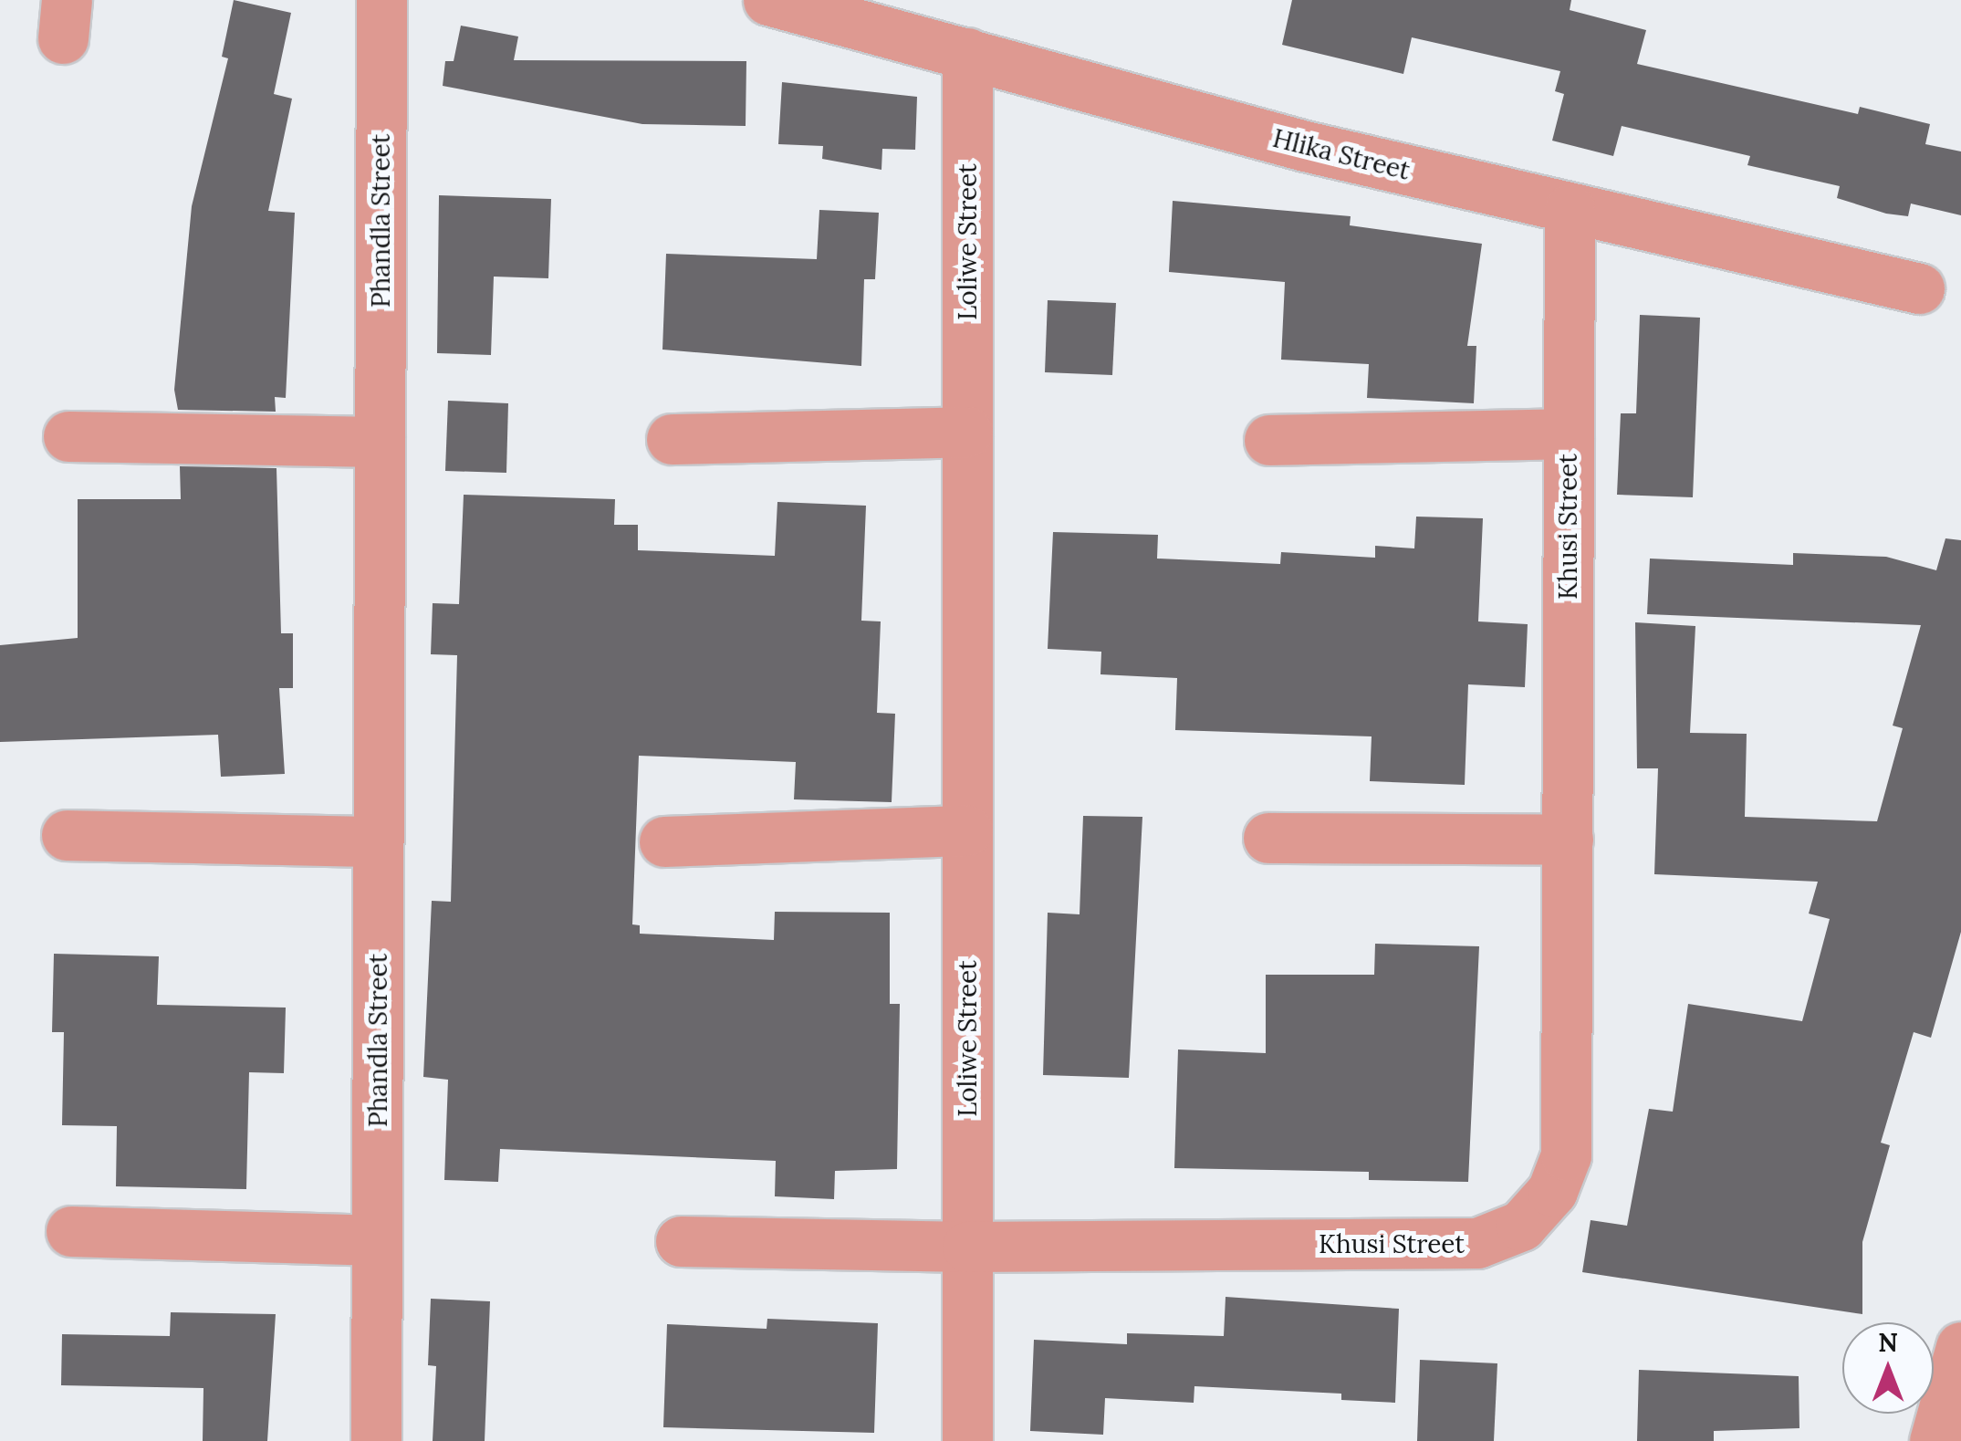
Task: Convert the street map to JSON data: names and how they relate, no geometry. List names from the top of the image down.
{
  "streets": {
    "street": [
      "Hlika Street",
      "Phandla Street",
      "Loliwe Street",
      "Khusi Street"
    ]
  },
  "crossings": [
    ["Hlika Street", "Loliwe Street"],
    ["Hlika Street", "Khusi Street"],
    ["Loliwe Street", "Khusi Street"]
  ],
  "north": "top"
}
